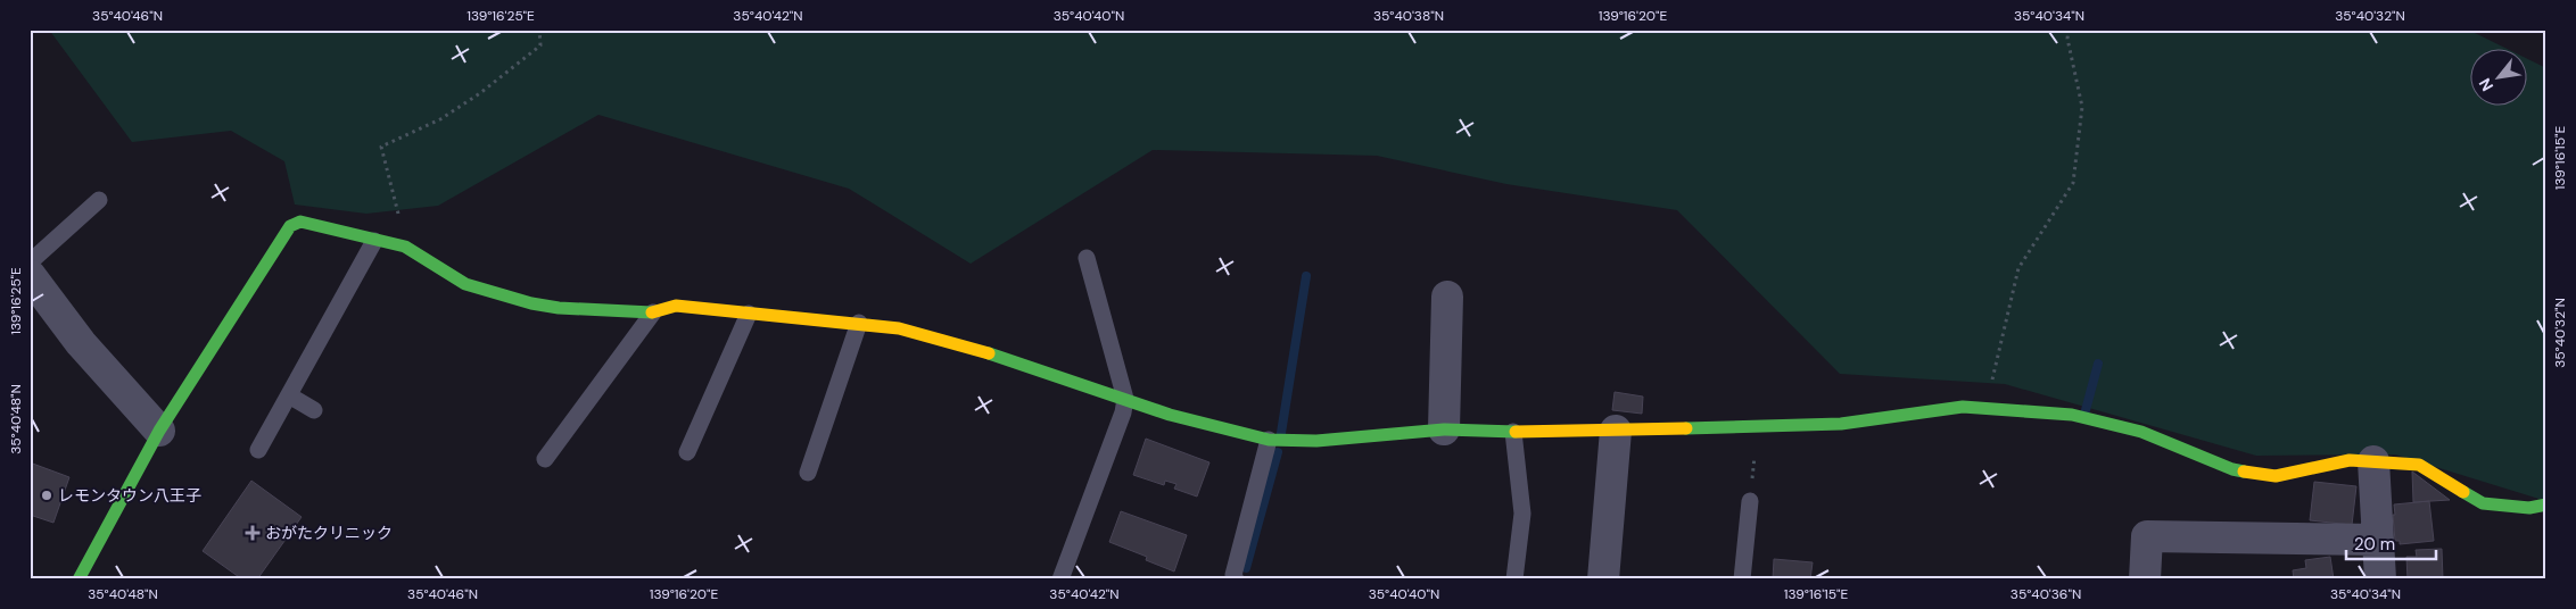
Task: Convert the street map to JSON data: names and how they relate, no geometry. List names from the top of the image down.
{
  "places": {
    "other": ["レモンタウン八王子"],
    "health": ["おがたクリニック"]
  },
  "scale_bar": "20 m",
  "north": "bottom left",
  "coordinates": [
    "35°40'46\"N",
    "139°16'25\"E",
    "35°40'42\"N",
    "35°40'40\"N",
    "35°40'38\"N",
    "139°16'20\"E",
    "35°40'34\"N",
    "35°40'32\"N",
    "139°16'15\"E",
    "35°40'48\"N",
    "35°40'36\"N"
  ]
}
